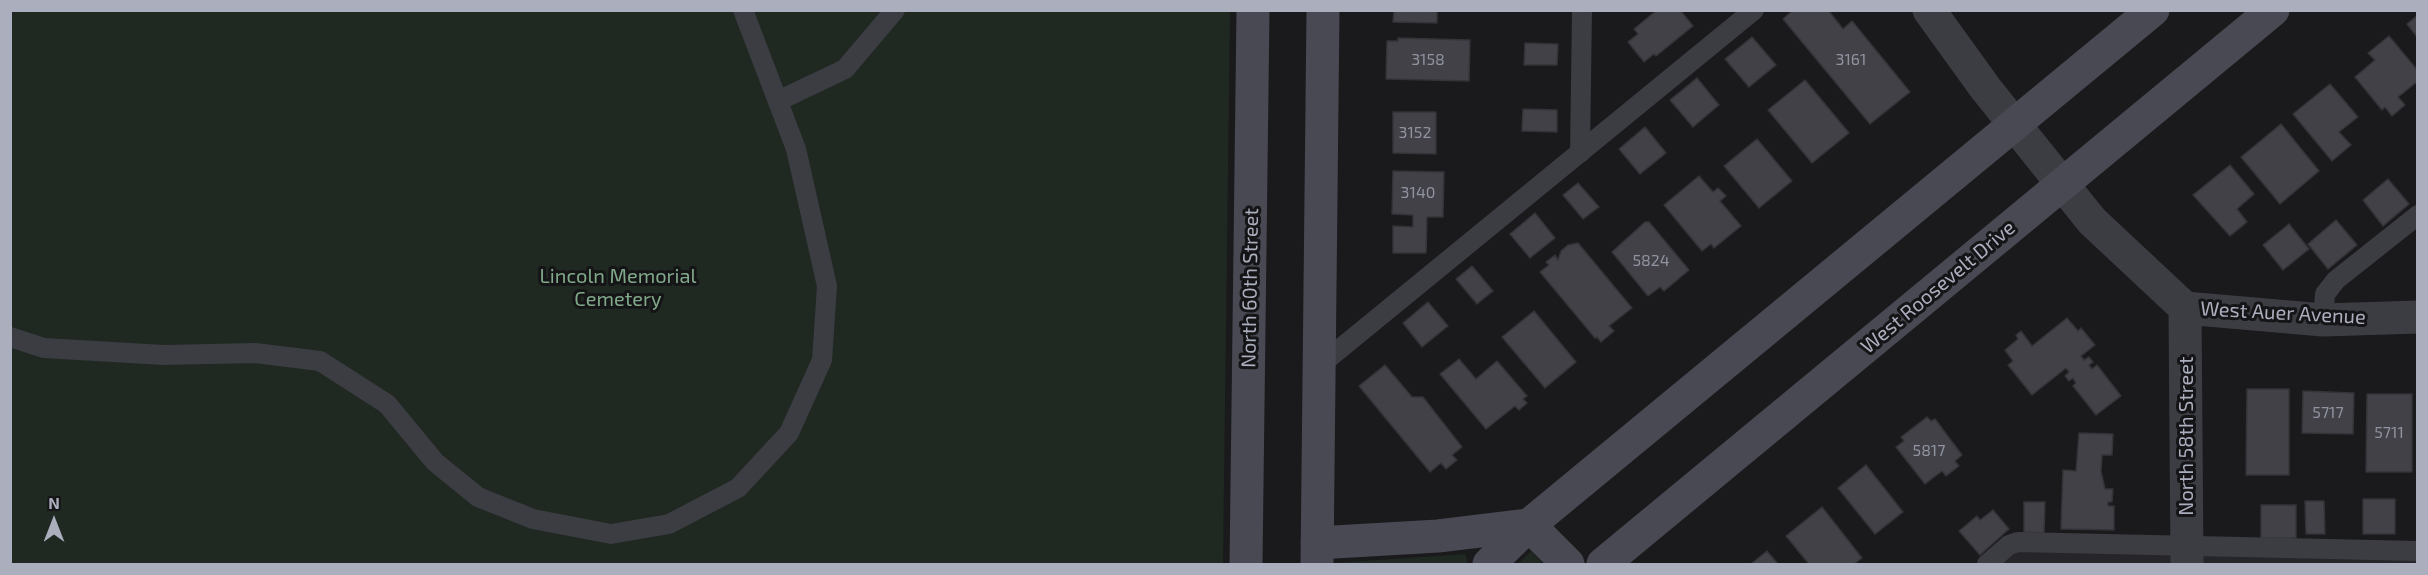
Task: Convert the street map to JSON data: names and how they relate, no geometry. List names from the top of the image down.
{
  "streets": {
    "street": [
      "West Roosevelt Drive",
      "North 60th Street",
      "West Auer Avenue",
      "North 58th Street"
    ]
  },
  "crossings": [
    ["West Roosevelt Drive", "West Auer Avenue"],
    ["West Auer Avenue", "North 58th Street"]
  ],
  "parks": ["Lincoln Memorial Cemetery"],
  "house_numbers": [
    "3158",
    "3161",
    "3152",
    "3140",
    "5824",
    "5717",
    "5711",
    "5817"
  ],
  "north": "top"
}
